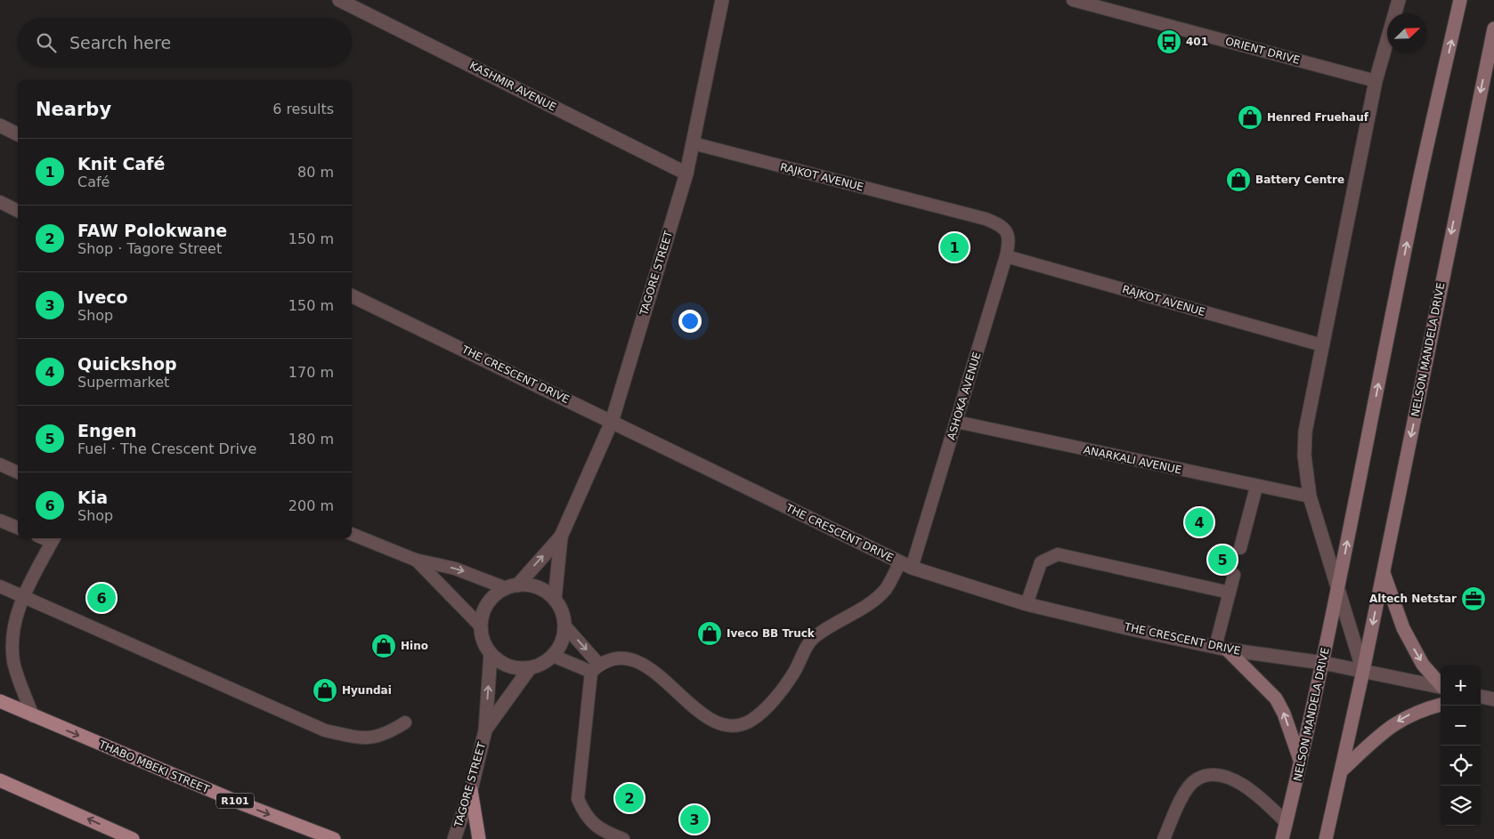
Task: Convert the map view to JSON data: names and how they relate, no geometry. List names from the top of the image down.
{
  "streets": {
    "main road": ["NELSON MANDELA DRIVE", "THABO MBEKI STREET", "R101"],
    "street": ["KASHMIR AVENUE", "TAGORE STREET", "THE CRESCENT DRIVE"],
    "lane": [
      "ORIENT DRIVE",
      "RAJKOT AVENUE",
      "ASHOKA AVENUE",
      "ANARKALI AVENUE"
    ]
  },
  "crossings": [
    ["ORIENT DRIVE", "NELSON MANDELA DRIVE"],
    ["KASHMIR AVENUE", "TAGORE STREET"],
    ["RAJKOT AVENUE", "TAGORE STREET"],
    ["RAJKOT AVENUE", "NELSON MANDELA DRIVE"],
    ["RAJKOT AVENUE", "ASHOKA AVENUE"],
    ["TAGORE STREET", "THE CRESCENT DRIVE"],
    ["NELSON MANDELA DRIVE", "THE CRESCENT DRIVE"],
    ["NELSON MANDELA DRIVE", "ANARKALI AVENUE"],
    ["THE CRESCENT DRIVE", "ASHOKA AVENUE"],
    ["ASHOKA AVENUE", "ANARKALI AVENUE"]
  ],
  "places": {
    "bus stop": ["401"],
    "shop": [
      "Henred Fruehauf",
      "Battery Centre",
      "Iveco BB Truck",
      "Hino",
      "Hyundai"
    ],
    "office": ["Altech Netstar"]
  },
  "north": "top right",
  "page": {
    "search": "Search here",
    "heading": ["Nearby", "6 results"],
    "list": [
      {
        "mark": "1",
        "name": "Knit Café",
        "note": "Café",
        "value": "80 m"
      },
      {
        "mark": "2",
        "name": "FAW Polokwane",
        "note": "Shop · Tagore Street",
        "value": "150 m"
      },
      {
        "mark": "3",
        "name": "Iveco",
        "note": "Shop",
        "value": "150 m"
      },
      {
        "mark": "4",
        "name": "Quickshop",
        "note": "Supermarket",
        "value": "170 m"
      },
      {
        "mark": "5",
        "name": "Engen",
        "note": "Fuel · The Crescent Drive",
        "value": "180 m"
      },
      {
        "mark": "6",
        "name": "Kia",
        "note": "Shop",
        "value": "200 m"
      }
    ],
    "pins": [
      "1",
      "4",
      "5",
      "6",
      "2",
      "3"
    ],
    "map_buttons": ["+", "−"]
  }
}
